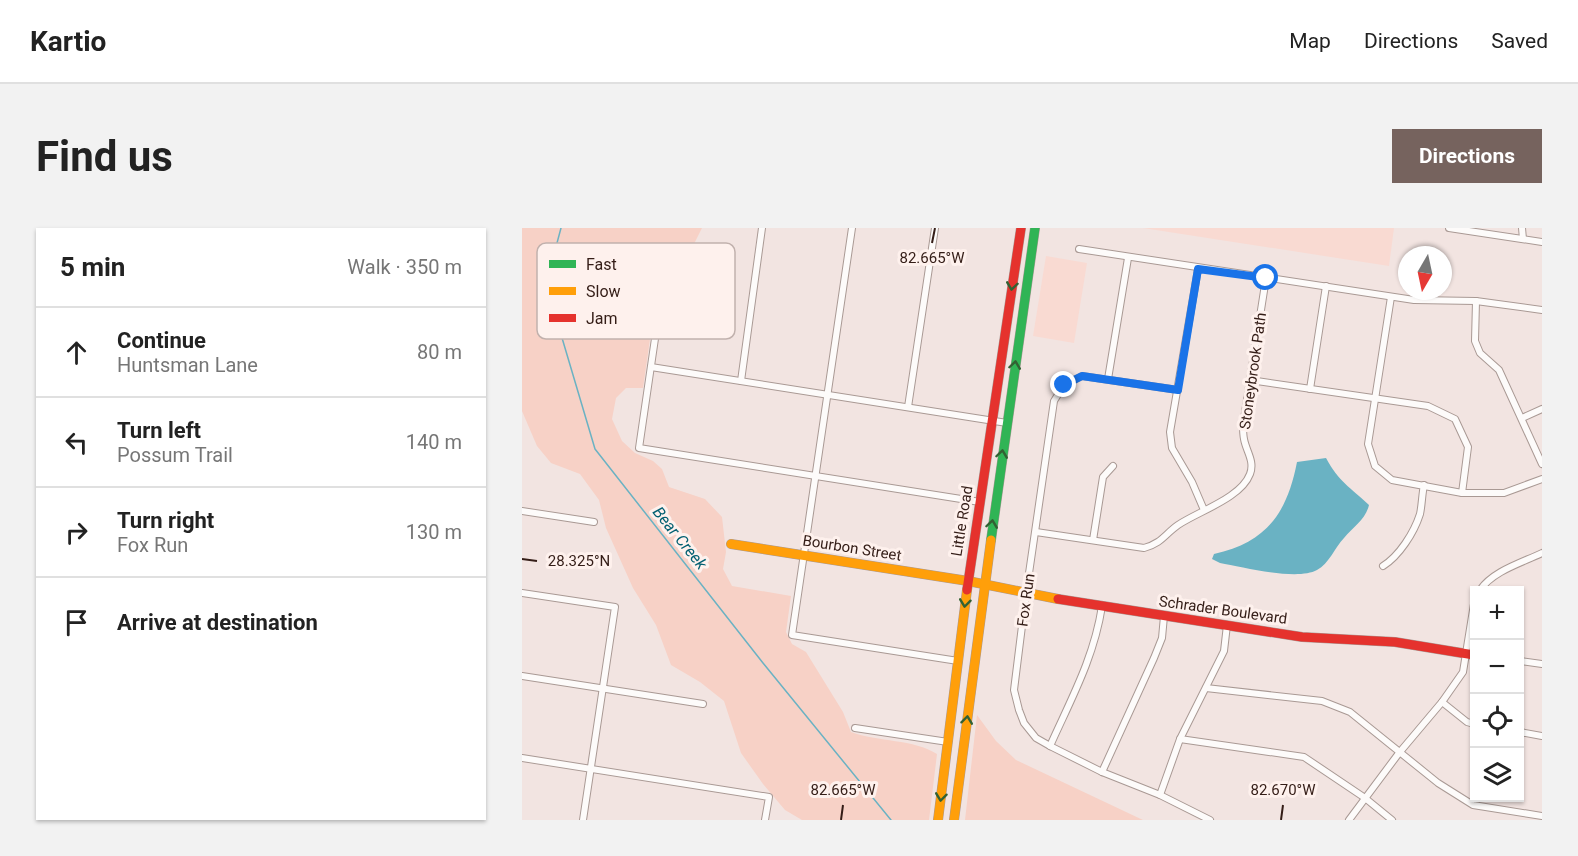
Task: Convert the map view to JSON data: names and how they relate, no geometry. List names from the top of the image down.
{
  "streets": {
    "main road": ["Little Road", "Bourbon Street", "Schrader Boulevard"],
    "street": ["Stoneybrook Path", "Fox Run"]
  },
  "crossings": [
    ["Stoneybrook Path", "Fox Run"],
    ["Little Road", "Bourbon Street"],
    ["Little Road", "Schrader Boulevard"],
    ["Bourbon Street", "Schrader Boulevard"],
    ["Fox Run", "Schrader Boulevard"]
  ],
  "water": ["Bear Creek"],
  "legend": ["Fast", "Slow", "Jam"],
  "north": "bottom",
  "page": {
    "header": "Kartio",
    "nav": ["Map", "Directions", "Saved"],
    "buttons": "Directions",
    "title": "Find us",
    "heading": ["5 min", "Walk · 350 m"],
    "list": [
      ["Continue", "Huntsman Lane", "80 m"],
      ["Turn left", "Possum Trail", "140 m"],
      ["Turn right", "Fox Run", "130 m"],
      "Arrive at destination"
    ],
    "map_buttons": ["+", "−"]
  },
  "coordinates": ["82.665°W", "28.325°N", "82.670°W"]
}
